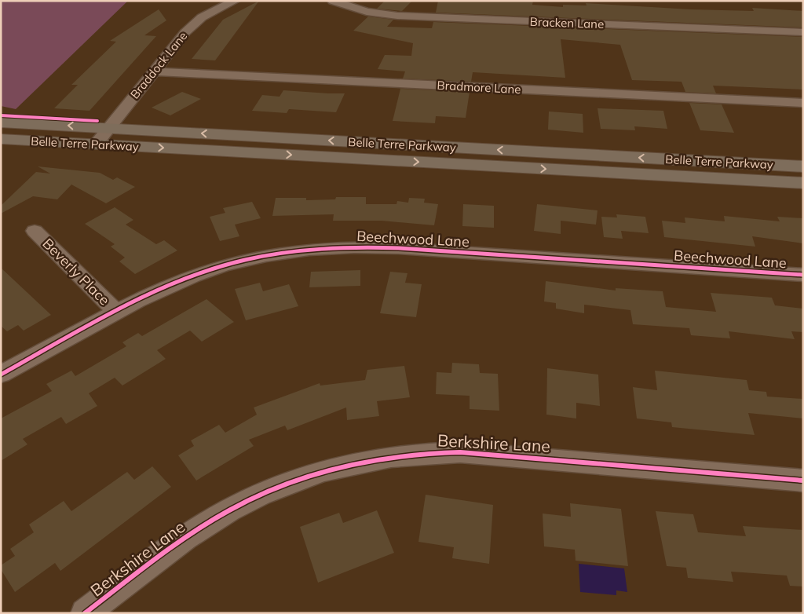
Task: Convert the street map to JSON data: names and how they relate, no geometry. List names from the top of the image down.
{
  "streets": {
    "main road": ["Belle Terre Parkway"],
    "street": [
      "Bracken Lane",
      "Braddock Lane",
      "Bradmore Lane",
      "Beechwood Lane",
      "Beverly Place",
      "Berkshire Lane"
    ]
  },
  "crossings": [
    ["Braddock Lane", "Bradmore Lane"],
    ["Braddock Lane", "Belle Terre Parkway"],
    ["Beechwood Lane", "Beverly Place"]
  ]
}
